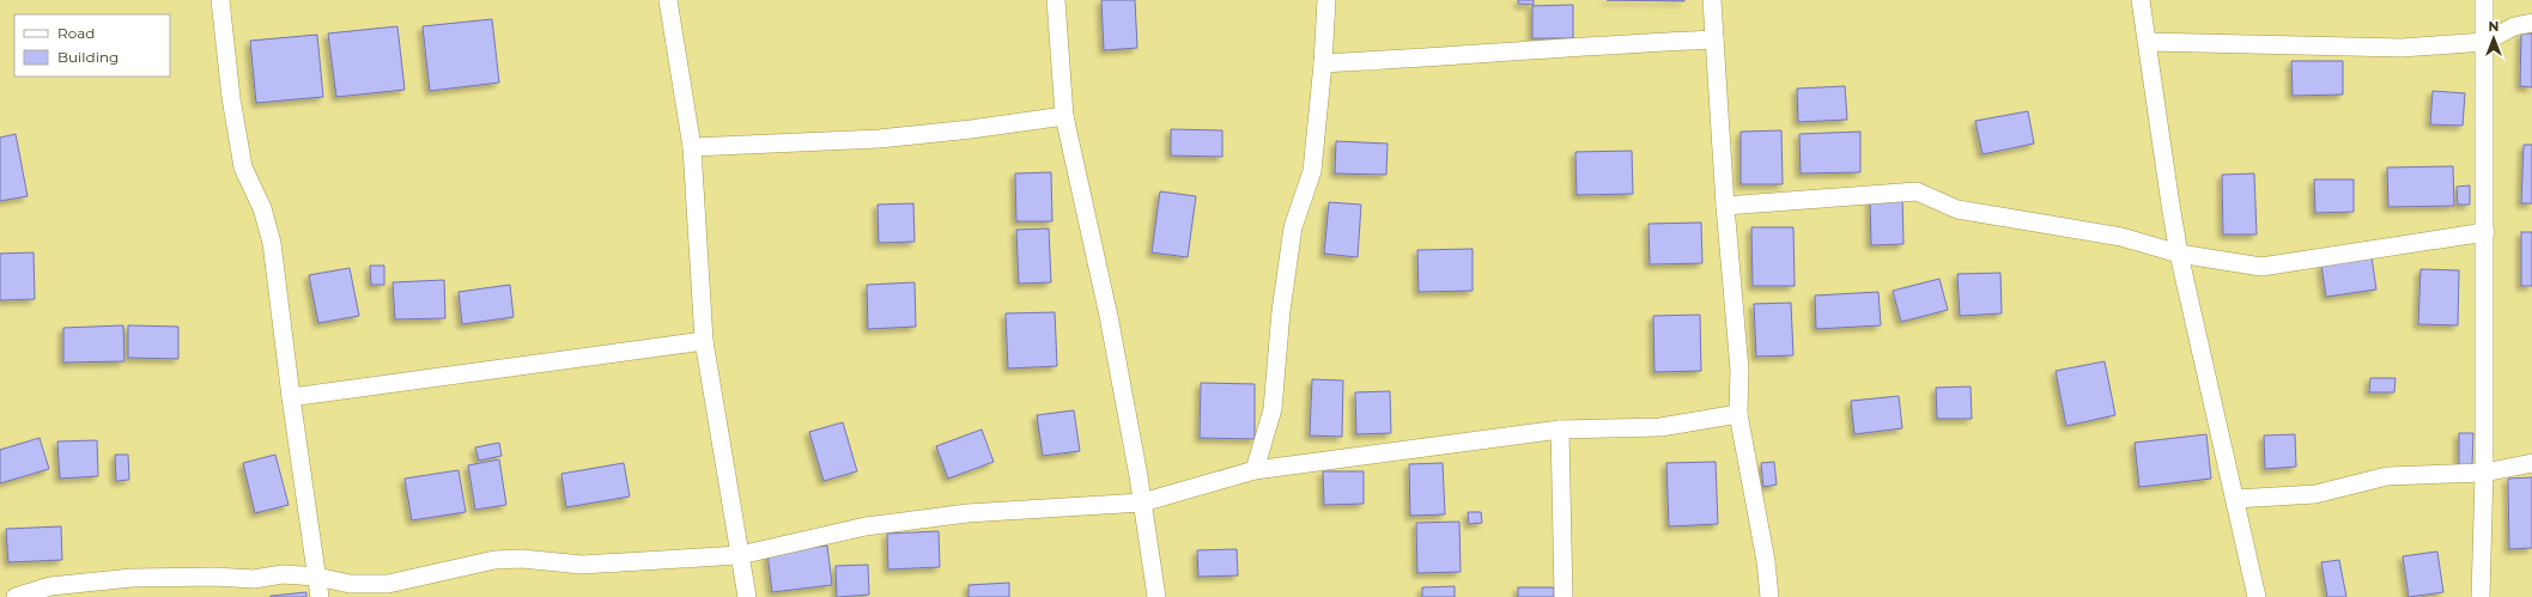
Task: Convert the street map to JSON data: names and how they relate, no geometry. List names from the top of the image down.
{
  "legend": ["Road", "Building"],
  "north": "top"
}
